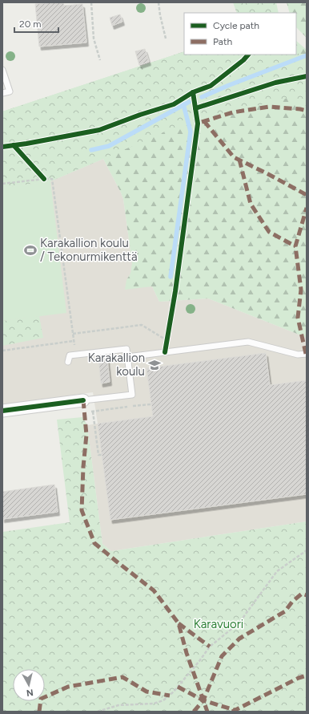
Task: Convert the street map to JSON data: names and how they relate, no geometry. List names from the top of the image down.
{
  "parks": ["Karavuori"],
  "places": {
    "sports": ["Karakallion koulu / Tekonurmikenttä"],
    "school or university": ["Karakallion koulu"]
  },
  "legend": ["Cycle path", "Path"],
  "scale_bar": "20 m",
  "north": "bottom"
}
